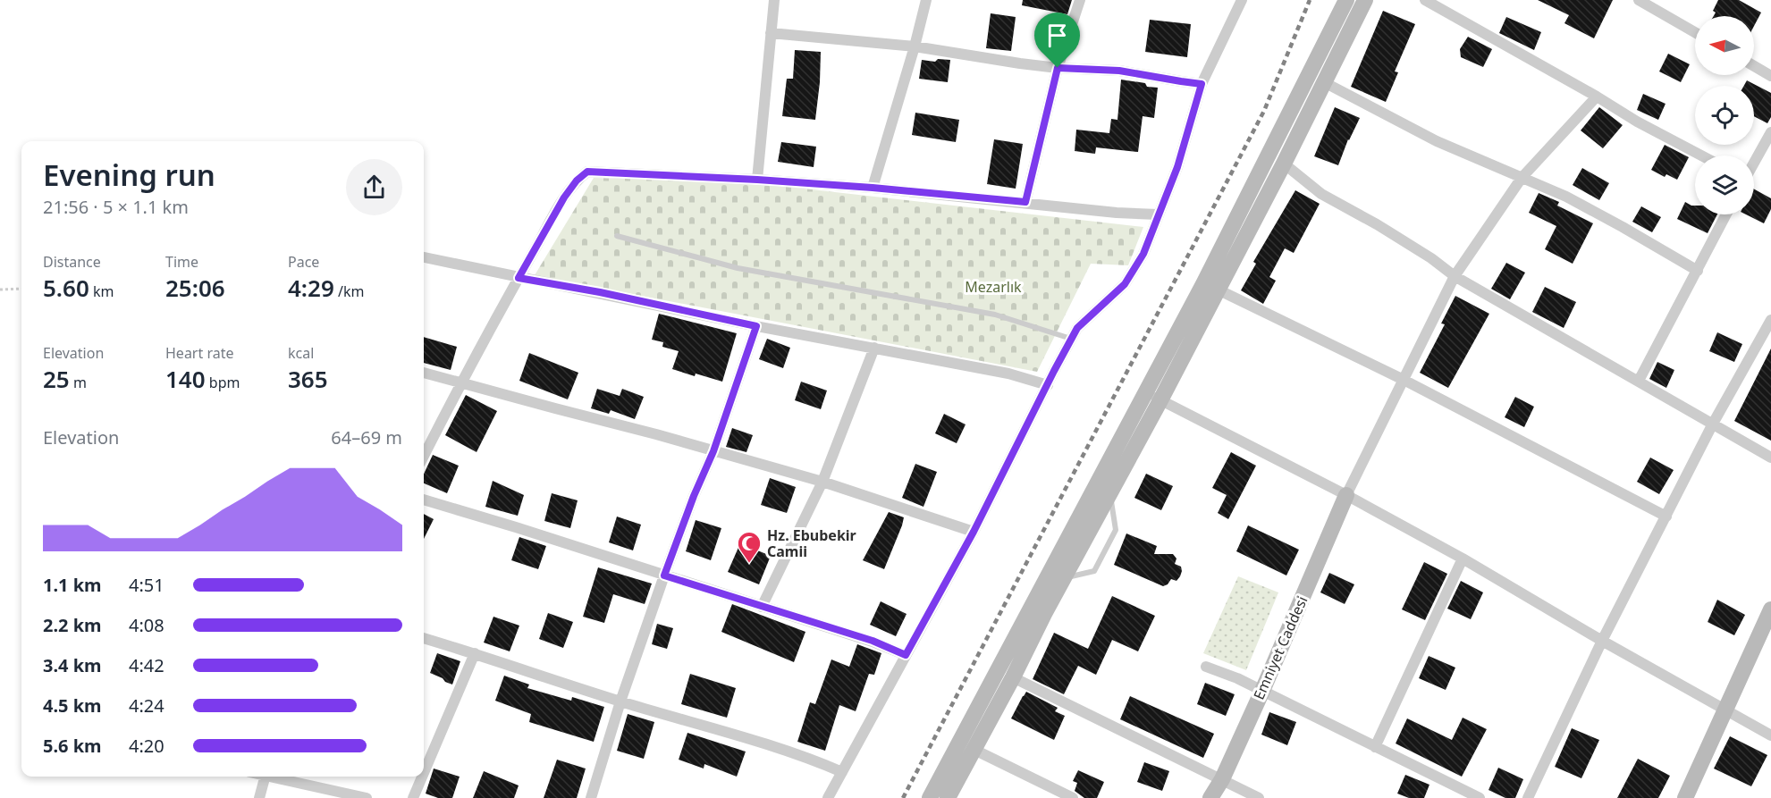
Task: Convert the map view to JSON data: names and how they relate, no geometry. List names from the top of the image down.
{
  "streets": {
    "street": ["Emniyet Caddesi"]
  },
  "parks": ["Mezarlık"],
  "places": {
    "mosque": ["Hz. Ebubekir Camii"]
  },
  "north": "left",
  "page": {
    "heading": ["Evening run", "21:56 · 5 × 1.1 km"],
    "stats": [
      ["Distance", "5.60 km"],
      ["Time", "25:06"],
      ["Pace", "4:29 /km"],
      ["Elevation", "25 m"],
      ["Heart rate", "140 bpm"],
      ["kcal", "365"]
    ],
    "chart": ["Elevation", "64–69 m"],
    "list": [
      {
        "name": "1.1 km",
        "note": "4:51"
      },
      {
        "name": "2.2 km",
        "note": "4:08"
      },
      {
        "name": "3.4 km",
        "note": "4:42"
      },
      {
        "name": "4.5 km",
        "note": "4:24"
      },
      {
        "name": "5.6 km",
        "note": "4:20"
      }
    ]
  }
}
